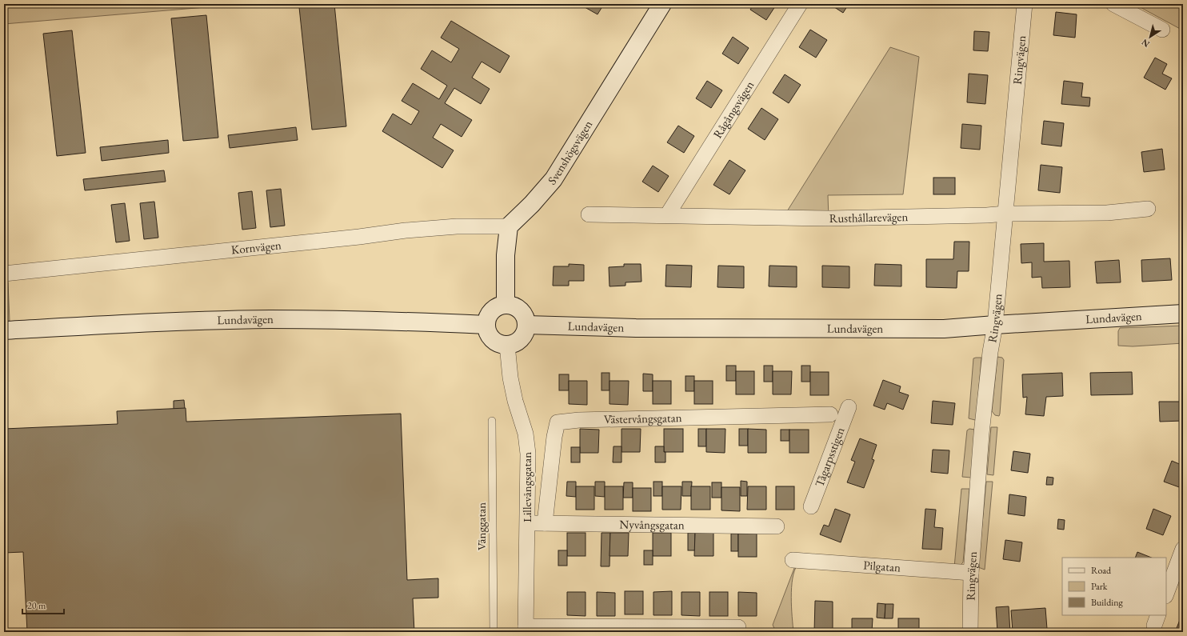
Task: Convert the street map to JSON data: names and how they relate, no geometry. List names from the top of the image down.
{
  "streets": {
    "main road": ["Svenshögsvägen", "Lundavägen"],
    "street": [
      "Ringvägen",
      "Rågångsvägen",
      "Rusthållarevägen",
      "Kornvägen",
      "Västervångsgatan",
      "Tågarpsstigen",
      "Lillevångsgatan",
      "Nyvångsgatan",
      "Pilgatan"
    ],
    "lane": ["Vånggatan"]
  },
  "crossings": [
    ["Ringvägen", "Rusthållarevägen"],
    ["Ringvägen", "Lundavägen"],
    ["Ringvägen", "Pilgatan"],
    ["Rågångsvägen", "Rusthållarevägen"],
    ["Svenshögsvägen", "Kornvägen"],
    ["Lundavägen", "Lillevångsgatan"],
    ["Västervångsgatan", "Nyvångsgatan"],
    ["Lillevångsgatan", "Nyvångsgatan"]
  ],
  "legend": ["Road", "Park", "Building"],
  "scale_bar": "20 m",
  "north": "bottom left"
}
